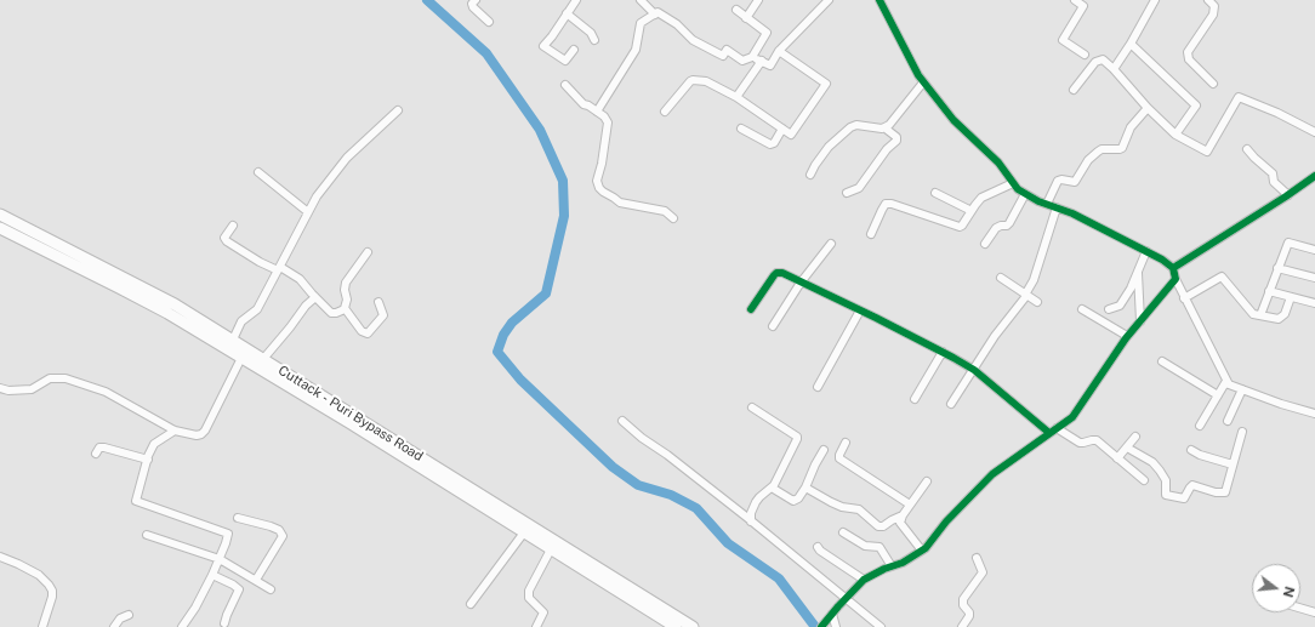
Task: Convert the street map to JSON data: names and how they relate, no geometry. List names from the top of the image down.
{
  "streets": {
    "highway": ["Cuttack - Puri Bypass Road"]
  },
  "north": "right"
}
